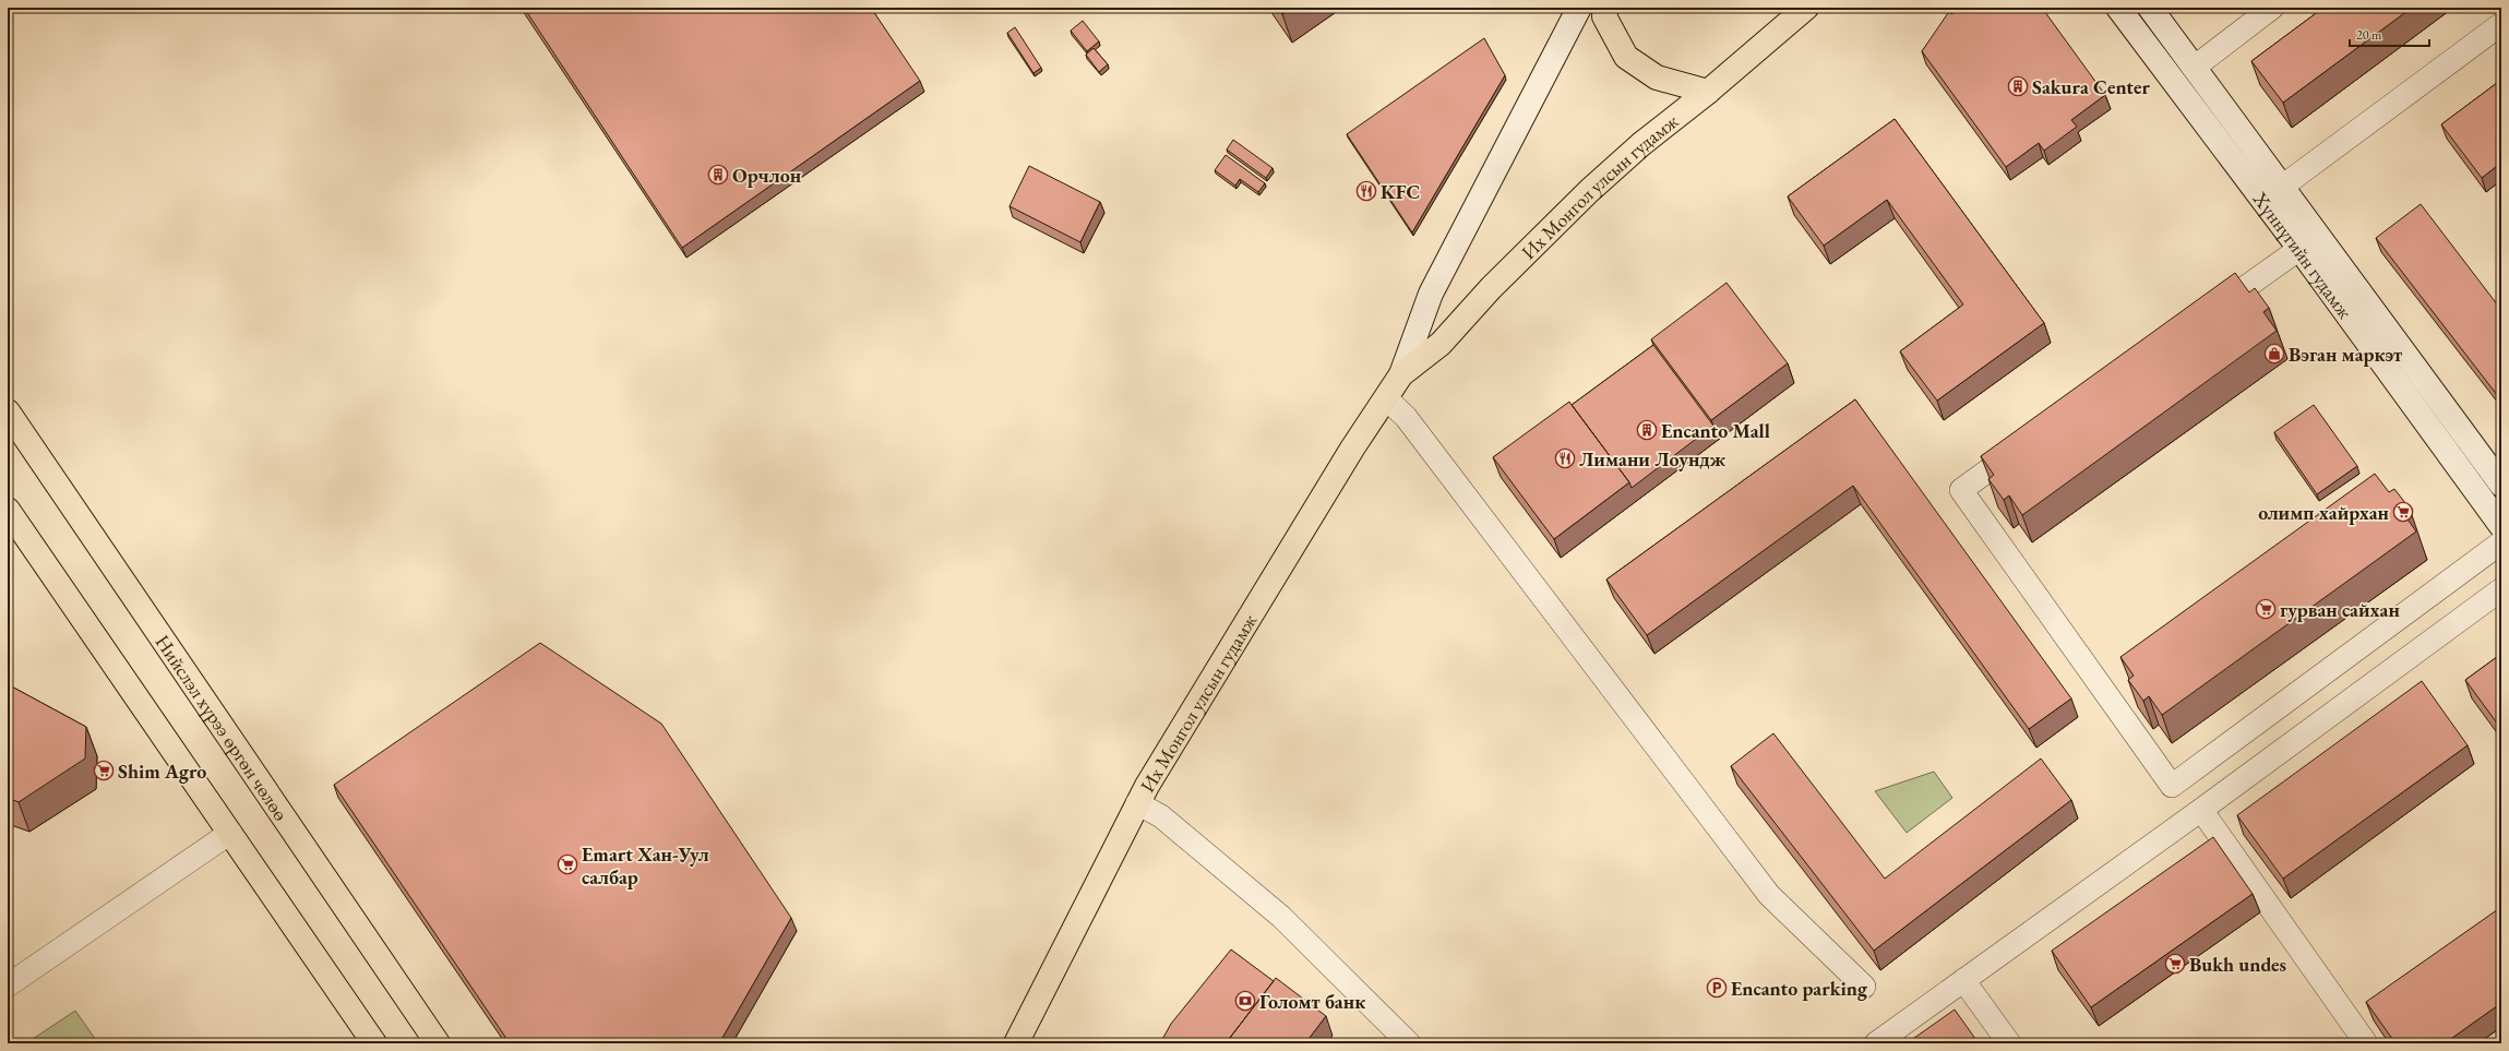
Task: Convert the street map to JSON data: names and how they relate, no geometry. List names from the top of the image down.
{
  "streets": {
    "main road": ["Их Монгол улсын гудамж", "Хүннүгийн гудамж", "Нийслэл хүрээ өргөн чөлөө"]
  },
  "places": {
    "building": ["Sakura Center", "Орчлон", "Encanto Mall"],
    "restaurant": ["KFC", "Лимани Лоундж"],
    "shop": ["Вэган маркэт"],
    "supermarket": [
      "олимп хайрхан",
      "гурван сайхан",
      "Shim Agro",
      "Emart Хан-Уул салбар",
      "Bukh undes"
    ],
    "parking": ["Encanto parking"],
    "bank": ["Голомт банк"]
  },
  "scale_bar": "20 m"
}
